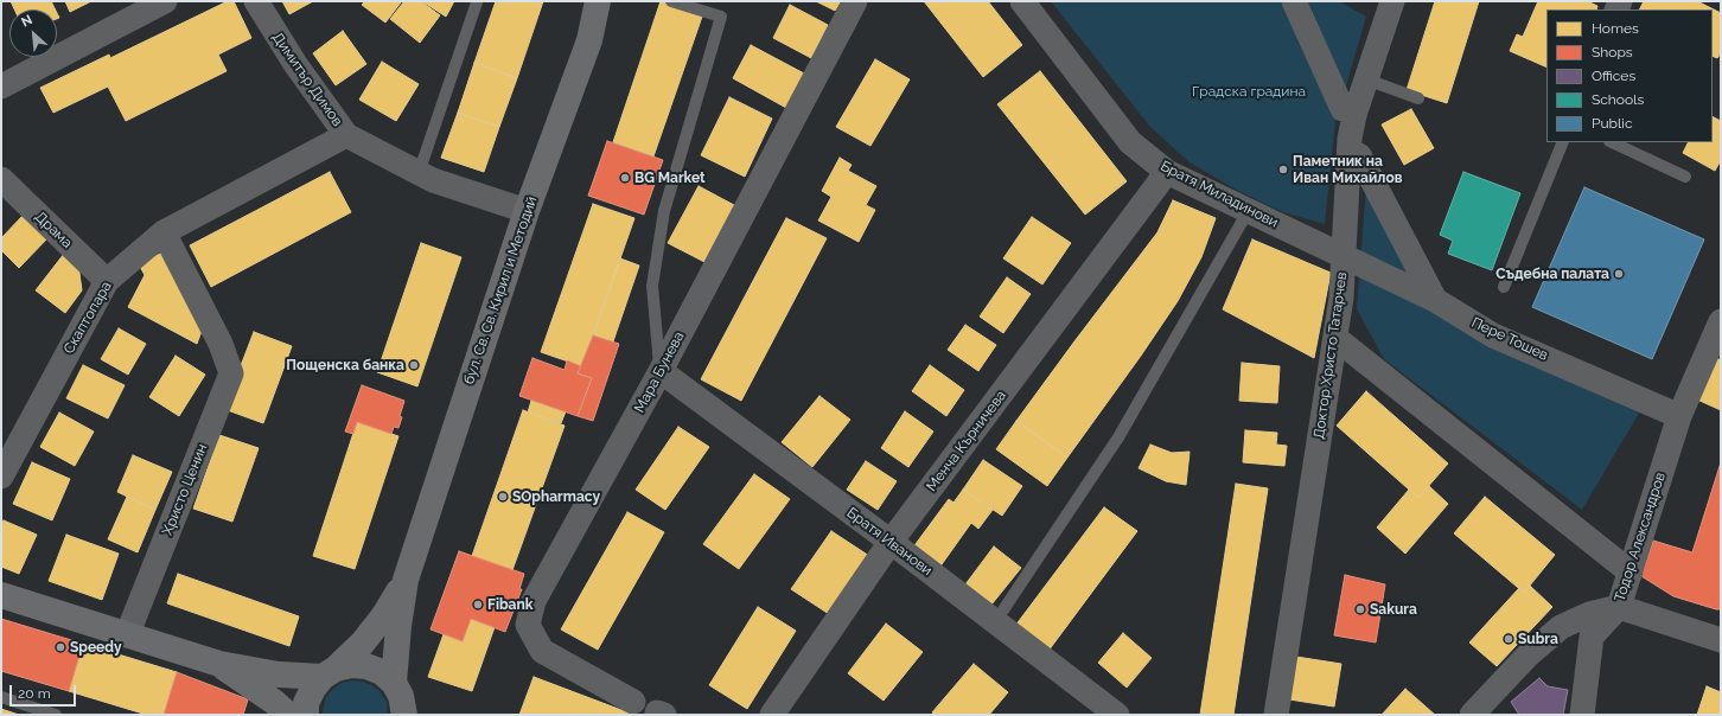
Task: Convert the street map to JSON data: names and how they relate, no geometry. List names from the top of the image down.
{
  "streets": {
    "street": [
      "Димитър Димов",
      "Братя Миладинови",
      "Драма",
      "бул. Св. Св. Кирил и Методий",
      "Скаптопара",
      "Пере Тошев",
      "Доктор Христо Татарчев",
      "Мара Бунева",
      "Менча Кърничева",
      "Христо Ценин",
      "Тодор Александров",
      "Братя Иванови"
    ]
  },
  "crossings": [
    ["Димитър Димов", "бул. Св. Св. Кирил и Методий"],
    ["Димитър Димов", "Скаптопара"],
    ["Братя Миладинови", "Пере Тошев"],
    ["Братя Миладинови", "Доктор Христо Татарчев"],
    ["Братя Миладинови", "Менча Кърничева"],
    ["Драма", "Скаптопара"],
    ["Скаптопара", "Христо Ценин"],
    ["Пере Тошев", "Доктор Христо Татарчев"],
    ["Пере Тошев", "Тодор Александров"],
    ["Мара Бунева", "Братя Иванови"],
    ["Менча Кърничева", "Братя Иванови"]
  ],
  "parks": ["Градска градина"],
  "places": [
    "Паметник на Иван Михайлов",
    "BG Market",
    "Съдебна палата",
    "Пощенска банка",
    "SOpharmacy",
    "Fibank",
    "Sakura",
    "Subra",
    "Speedy"
  ],
  "legend": [
    "Homes",
    "Shops",
    "Offices",
    "Schools",
    "Public"
  ],
  "scale_bar": "20 m",
  "north": "top left"
}
